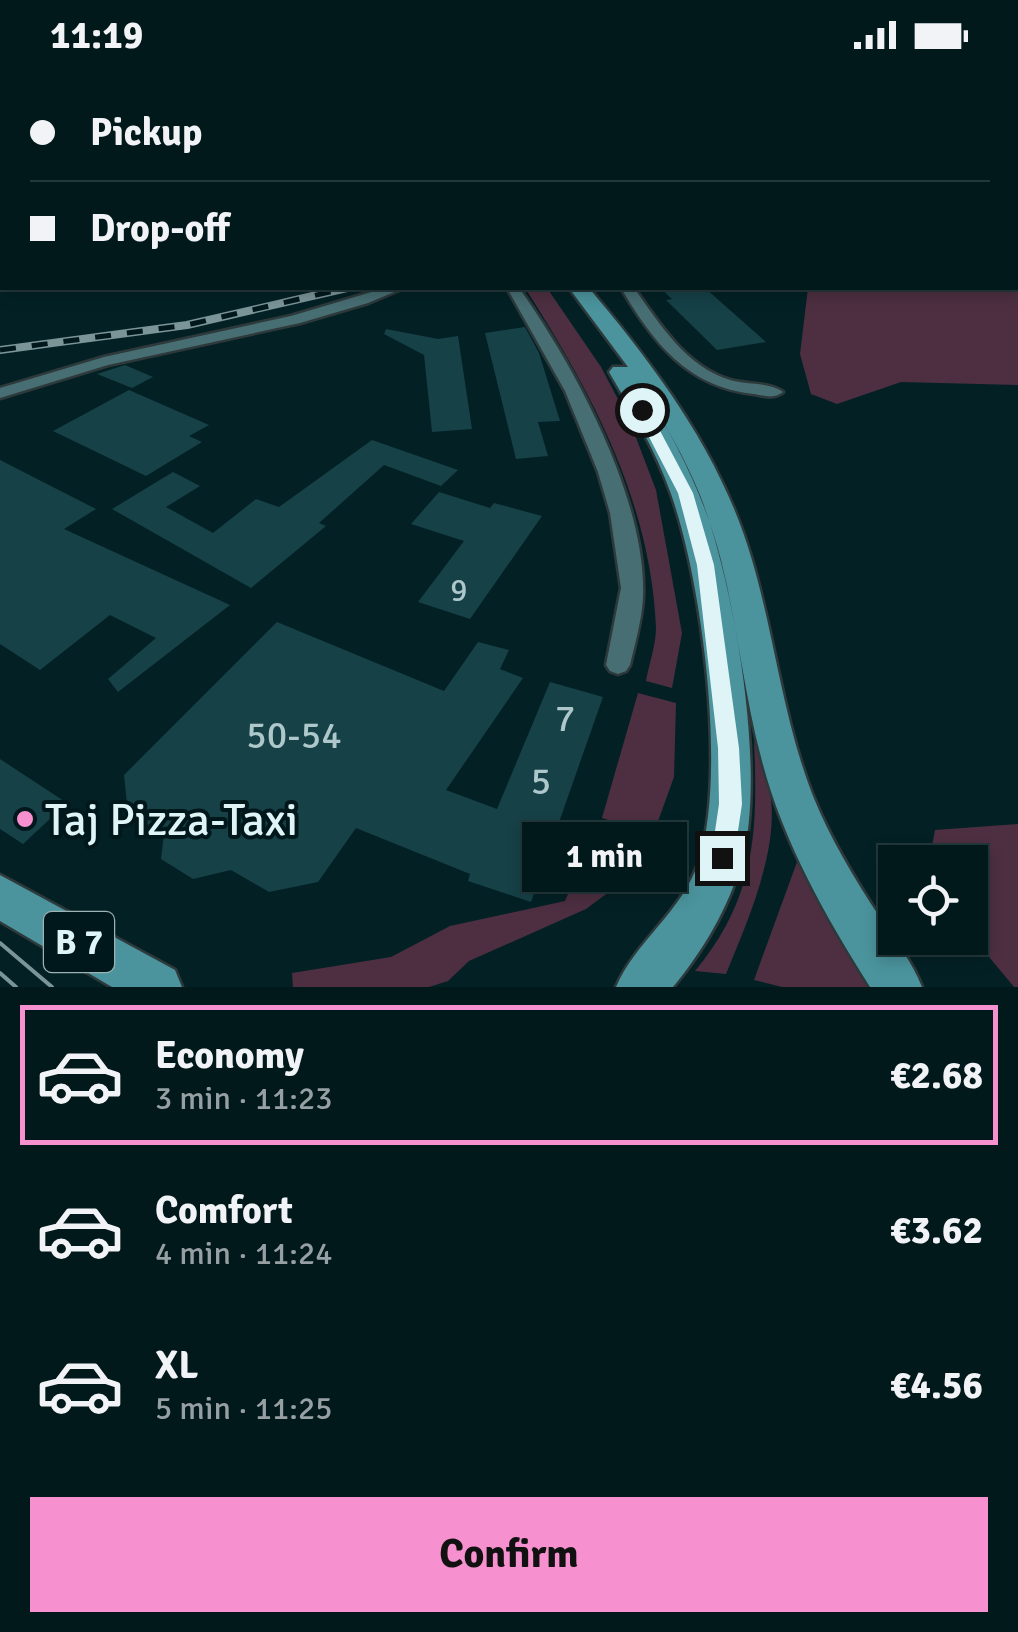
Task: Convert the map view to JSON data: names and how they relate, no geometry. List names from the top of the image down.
{
  "streets": {
    "main road": ["B 7"]
  },
  "places": ["Taj Pizza-Taxi"],
  "house_numbers": [
    "9",
    "7",
    "50-54",
    "5"
  ],
  "page": {
    "status": "11:19",
    "banner": ["Pickup", "Drop-off"],
    "bubble": "1 min",
    "list": [
      {
        "name": "Economy",
        "note": "3 min · 11:23",
        "value": "€2.68"
      },
      {
        "name": "Comfort",
        "note": "4 min · 11:24",
        "value": "€3.62"
      },
      {
        "name": "XL",
        "note": "5 min · 11:25",
        "value": "€4.56"
      }
    ],
    "buttons": "Confirm"
  }
}
